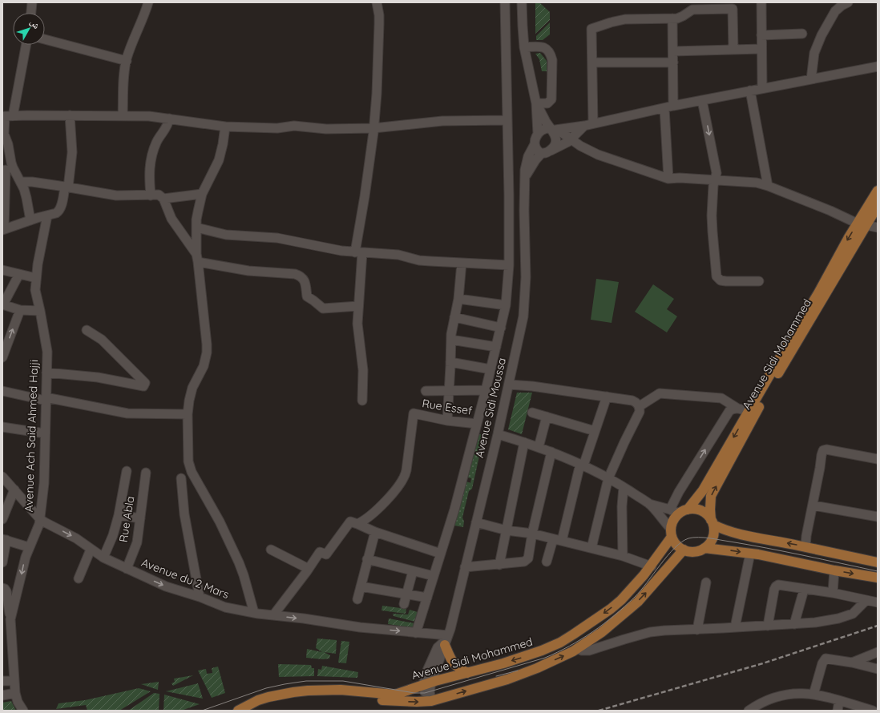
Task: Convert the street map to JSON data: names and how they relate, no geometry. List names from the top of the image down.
{
  "streets": {
    "main road": ["Avenue Sidi Mohammed"],
    "street": [
      "Rue Essef",
      "Avenue Sidi Moussa",
      "Avenue Ach Said Ahmed Hajji",
      "Rue Abla",
      "Avenue du 2 Mars"
    ]
  },
  "crossings": [
    ["Avenue Sidi Mohammed", "Avenue Sidi Moussa"],
    ["Avenue Sidi Moussa", "Avenue du 2 Mars"],
    ["Avenue Ach Said Ahmed Hajji", "Avenue du 2 Mars"],
    ["Rue Abla", "Avenue du 2 Mars"]
  ],
  "north": "top right"
}
